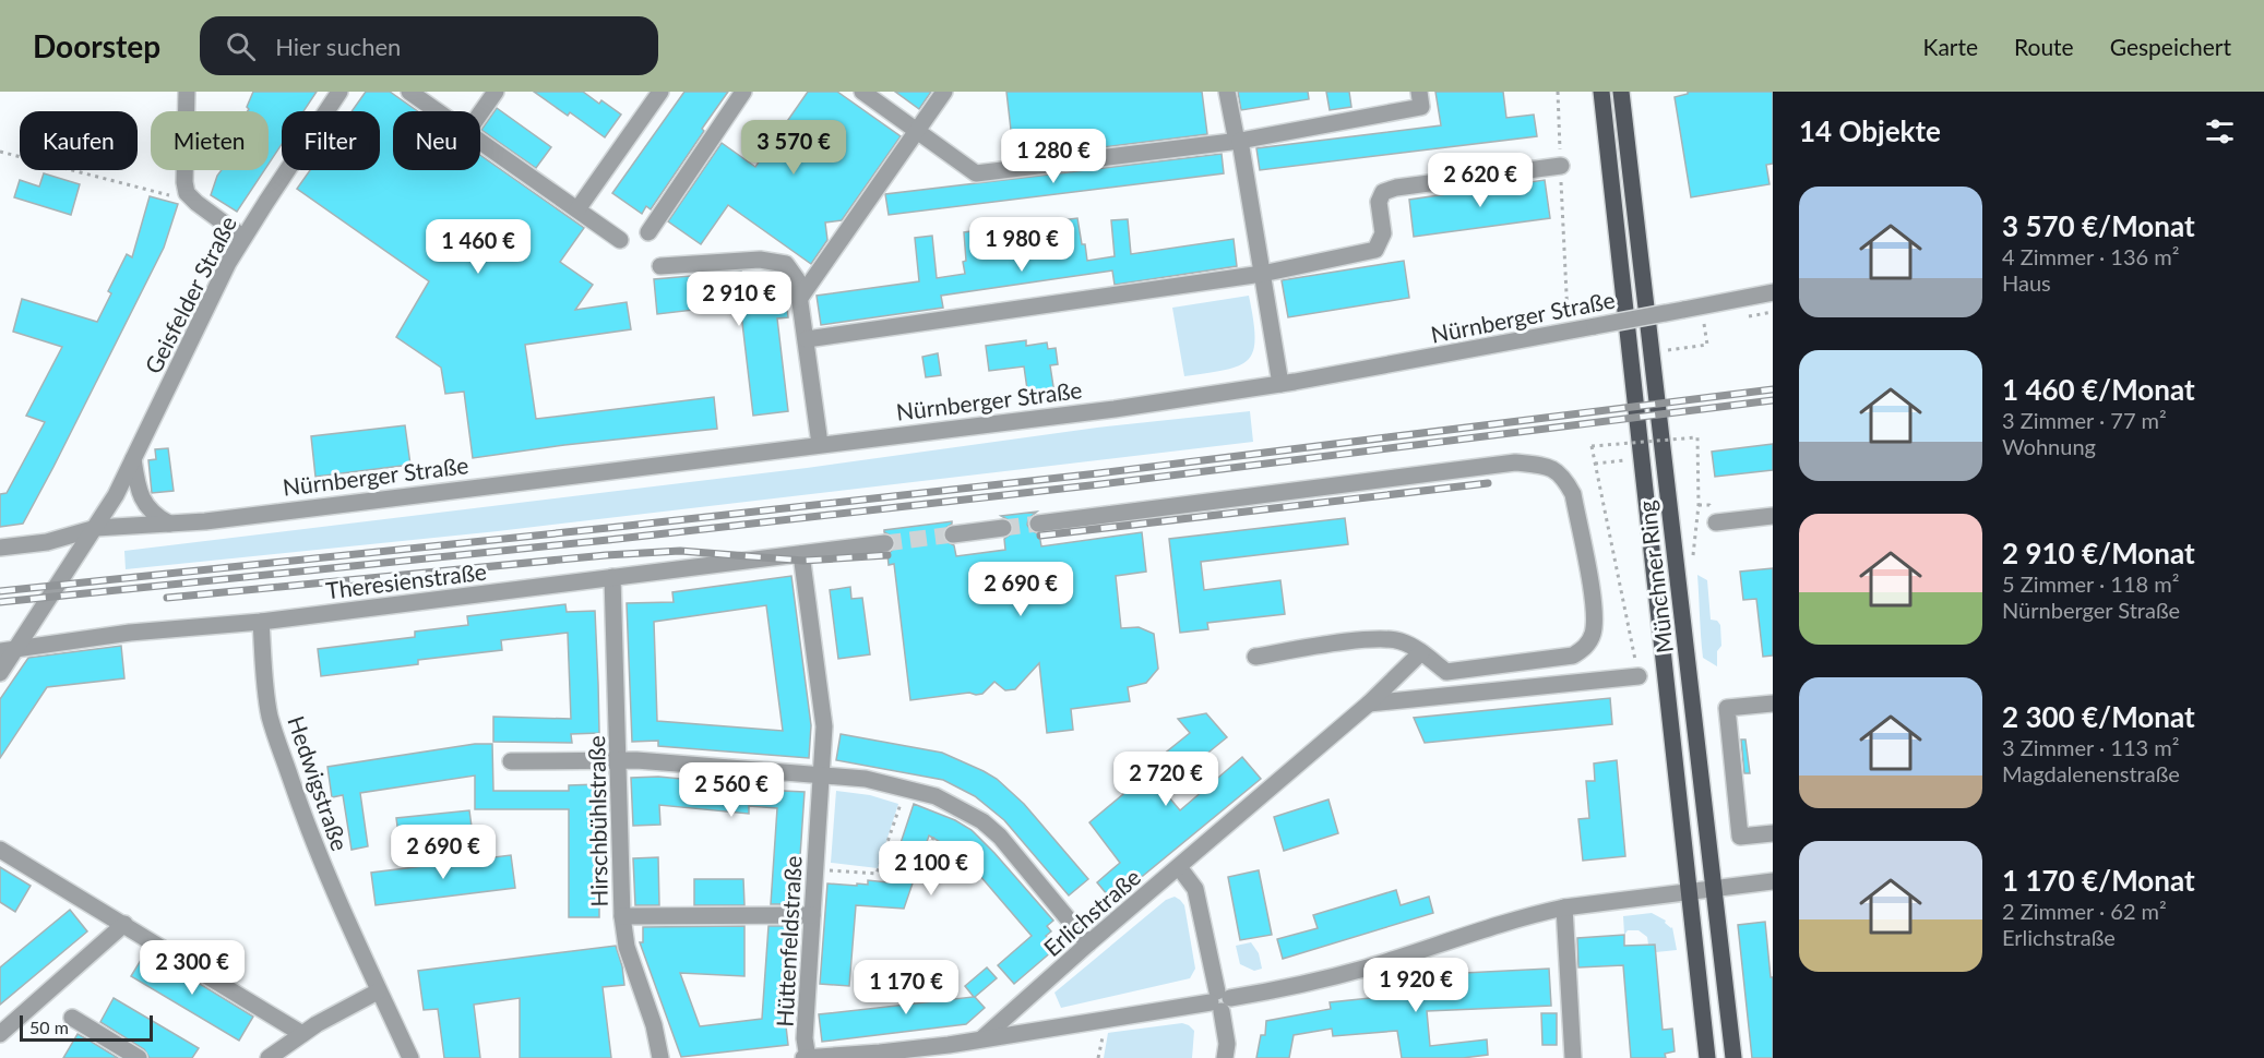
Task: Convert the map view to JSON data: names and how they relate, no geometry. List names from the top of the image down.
{
  "streets": {
    "main road": ["Münchner Ring"],
    "street": [
      "Geisfelder Straße",
      "Nürnberger Straße",
      "Theresienstraße",
      "Hedwigstraße",
      "Hirschbühlstraße",
      "Erlichstraße",
      "Hüttenfeldstraße"
    ]
  },
  "crossings": [
    ["Geisfelder Straße", "Nürnberger Straße"],
    ["Theresienstraße", "Hedwigstraße"],
    ["Theresienstraße", "Hirschbühlstraße"],
    ["Theresienstraße", "Hüttenfeldstraße"]
  ],
  "scale_bar": "50 m",
  "page": {
    "header": "Doorstep",
    "search": "Hier suchen",
    "nav": ["Karte", "Route", "Gespeichert"],
    "heading": "14 Objekte",
    "chip": [
      "Kaufen",
      "Mieten",
      "Filter",
      "Neu"
    ],
    "price": [
      "3 570 €",
      "1 280 €",
      "2 620 €",
      "1 980 €",
      "1 460 €",
      "2 910 €",
      "2 690 €",
      "2 720 €",
      "2 560 €",
      "2 690 €",
      "2 100 €",
      "2 300 €",
      "1 920 €",
      "1 170 €"
    ],
    "list": [
      {
        "name": "3 570 €/Monat",
        "note": "4 Zimmer · 136 m² · Haus"
      },
      {
        "name": "1 460 €/Monat",
        "note": "3 Zimmer · 77 m² · Wohnung"
      },
      {
        "name": "2 910 €/Monat",
        "note": "5 Zimmer · 118 m² · Nürnberger Straße"
      },
      {
        "name": "2 300 €/Monat",
        "note": "3 Zimmer · 113 m² · Magdalenenstraße"
      },
      {
        "name": "1 170 €/Monat",
        "note": "2 Zimmer · 62 m² · Erlichstraße"
      }
    ],
    "scale": "50 m"
  }
}
